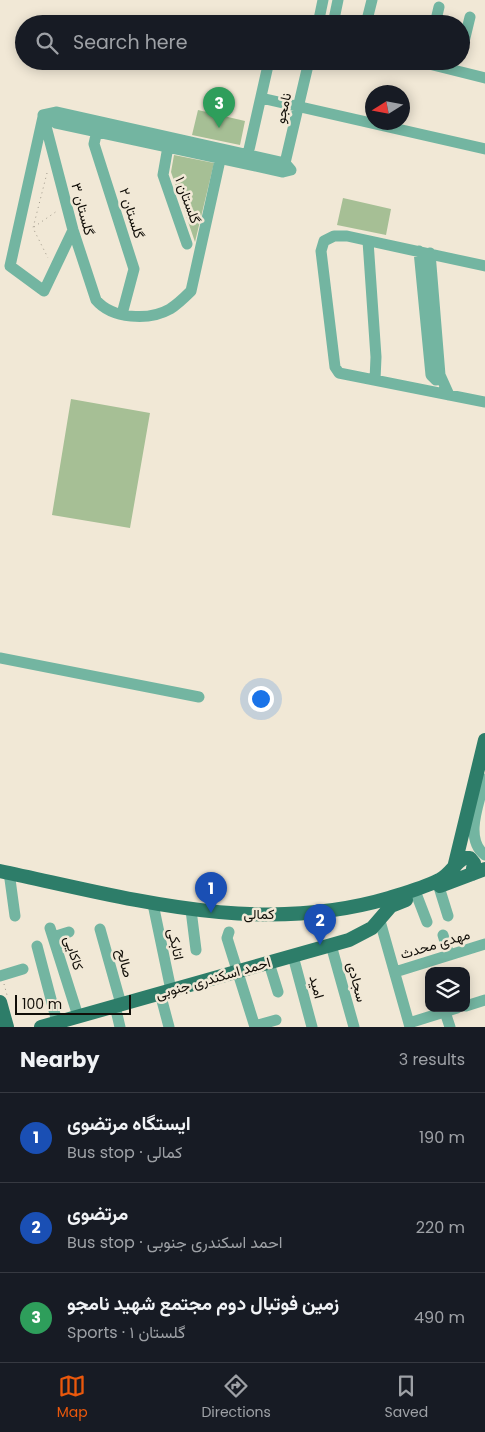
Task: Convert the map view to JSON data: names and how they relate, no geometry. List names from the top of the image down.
{
  "streets": {
    "main road": ["کمالی", "احمد اسکندری جنوبی"],
    "street": [
      "نامجو",
      "گلستان ۱",
      "گلستان ۳",
      "گلستان ۲",
      "اتابکی",
      "مهدی محدث",
      "کاکایی",
      "صالح",
      "سجادی",
      "امید"
    ]
  },
  "crossings": [
    ["گلستان ۳", "گلستان ۲"],
    ["کمالی", "اتابکی"],
    ["اتابکی", "احمد اسکندری جنوبی"],
    ["کاکایی", "احمد اسکندری جنوبی"],
    ["صالح", "احمد اسکندری جنوبی"],
    ["احمد اسکندری جنوبی", "سجادی"],
    ["احمد اسکندری جنوبی", "امید"]
  ],
  "scale_bar": "100 m",
  "north": "left",
  "page": {
    "search": "Search here",
    "pins": ["3", "1", "2"],
    "scale": "100 m",
    "heading": ["Nearby", "3 results"],
    "list": [
      {
        "mark": "1",
        "name": "ایستگاه مرتضوی",
        "note": "Bus stop · کمالی",
        "value": "190 m"
      },
      {
        "mark": "2",
        "name": "مرتضوی",
        "note": "Bus stop · احمد اسکندری جنوبی",
        "value": "220 m"
      },
      {
        "mark": "3",
        "name": "زمین فوتبال دوم مجتمع شهید نامجو",
        "note": "Sports · گلستان ۱",
        "value": "490 m"
      }
    ],
    "nav": ["Map", "Directions", "Saved"]
  }
}
